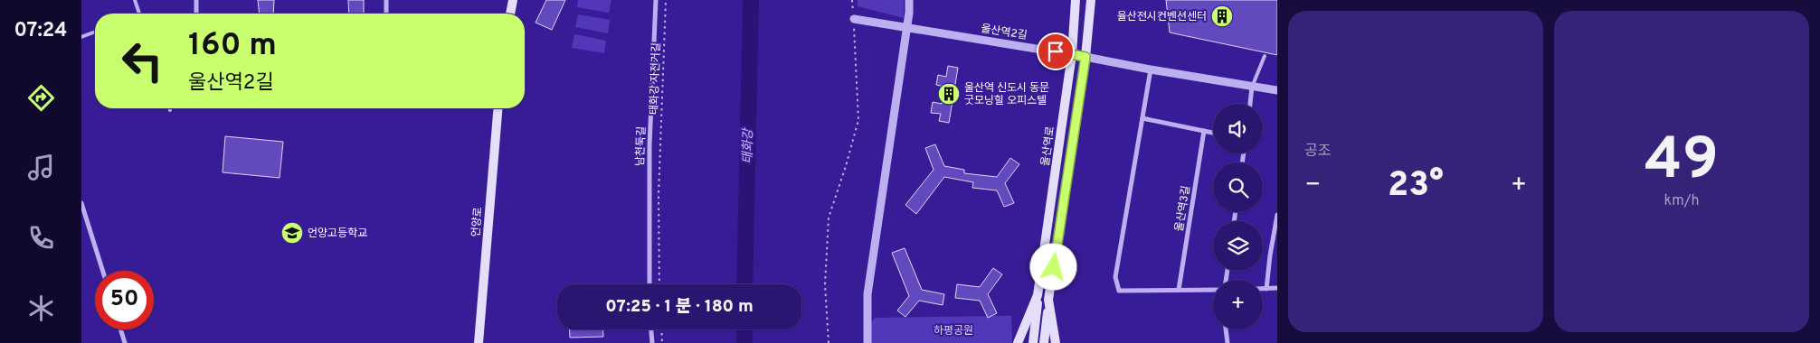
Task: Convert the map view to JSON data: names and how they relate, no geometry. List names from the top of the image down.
{
  "streets": {
    "main road": ["울산역로", "언양로"],
    "street": ["울산역2길", "남천둑길", "울산역3길"],
    "path": ["태화강 자전거길"]
  },
  "crossings": [
    ["울산역2길", "울산역로"]
  ],
  "water": ["태화강"],
  "parks": ["하평공원"],
  "places": {
    "building": ["율산전시컨벤션센터", "울산역 신도시 동문 굿모닝힐 오피스텔"],
    "school or university": ["언양고등학교"]
  },
  "page": {
    "tabs": "07:24",
    "tile": [
      "공조",
      ["49", "km/h"]
    ],
    "turn": ["160 m", "울산역2길"],
    "map_buttons": "+",
    "heat": ["−", "23°", "+"],
    "limit": "50",
    "trip": "07:25 · 1 분 · 180 m"
  }
}
